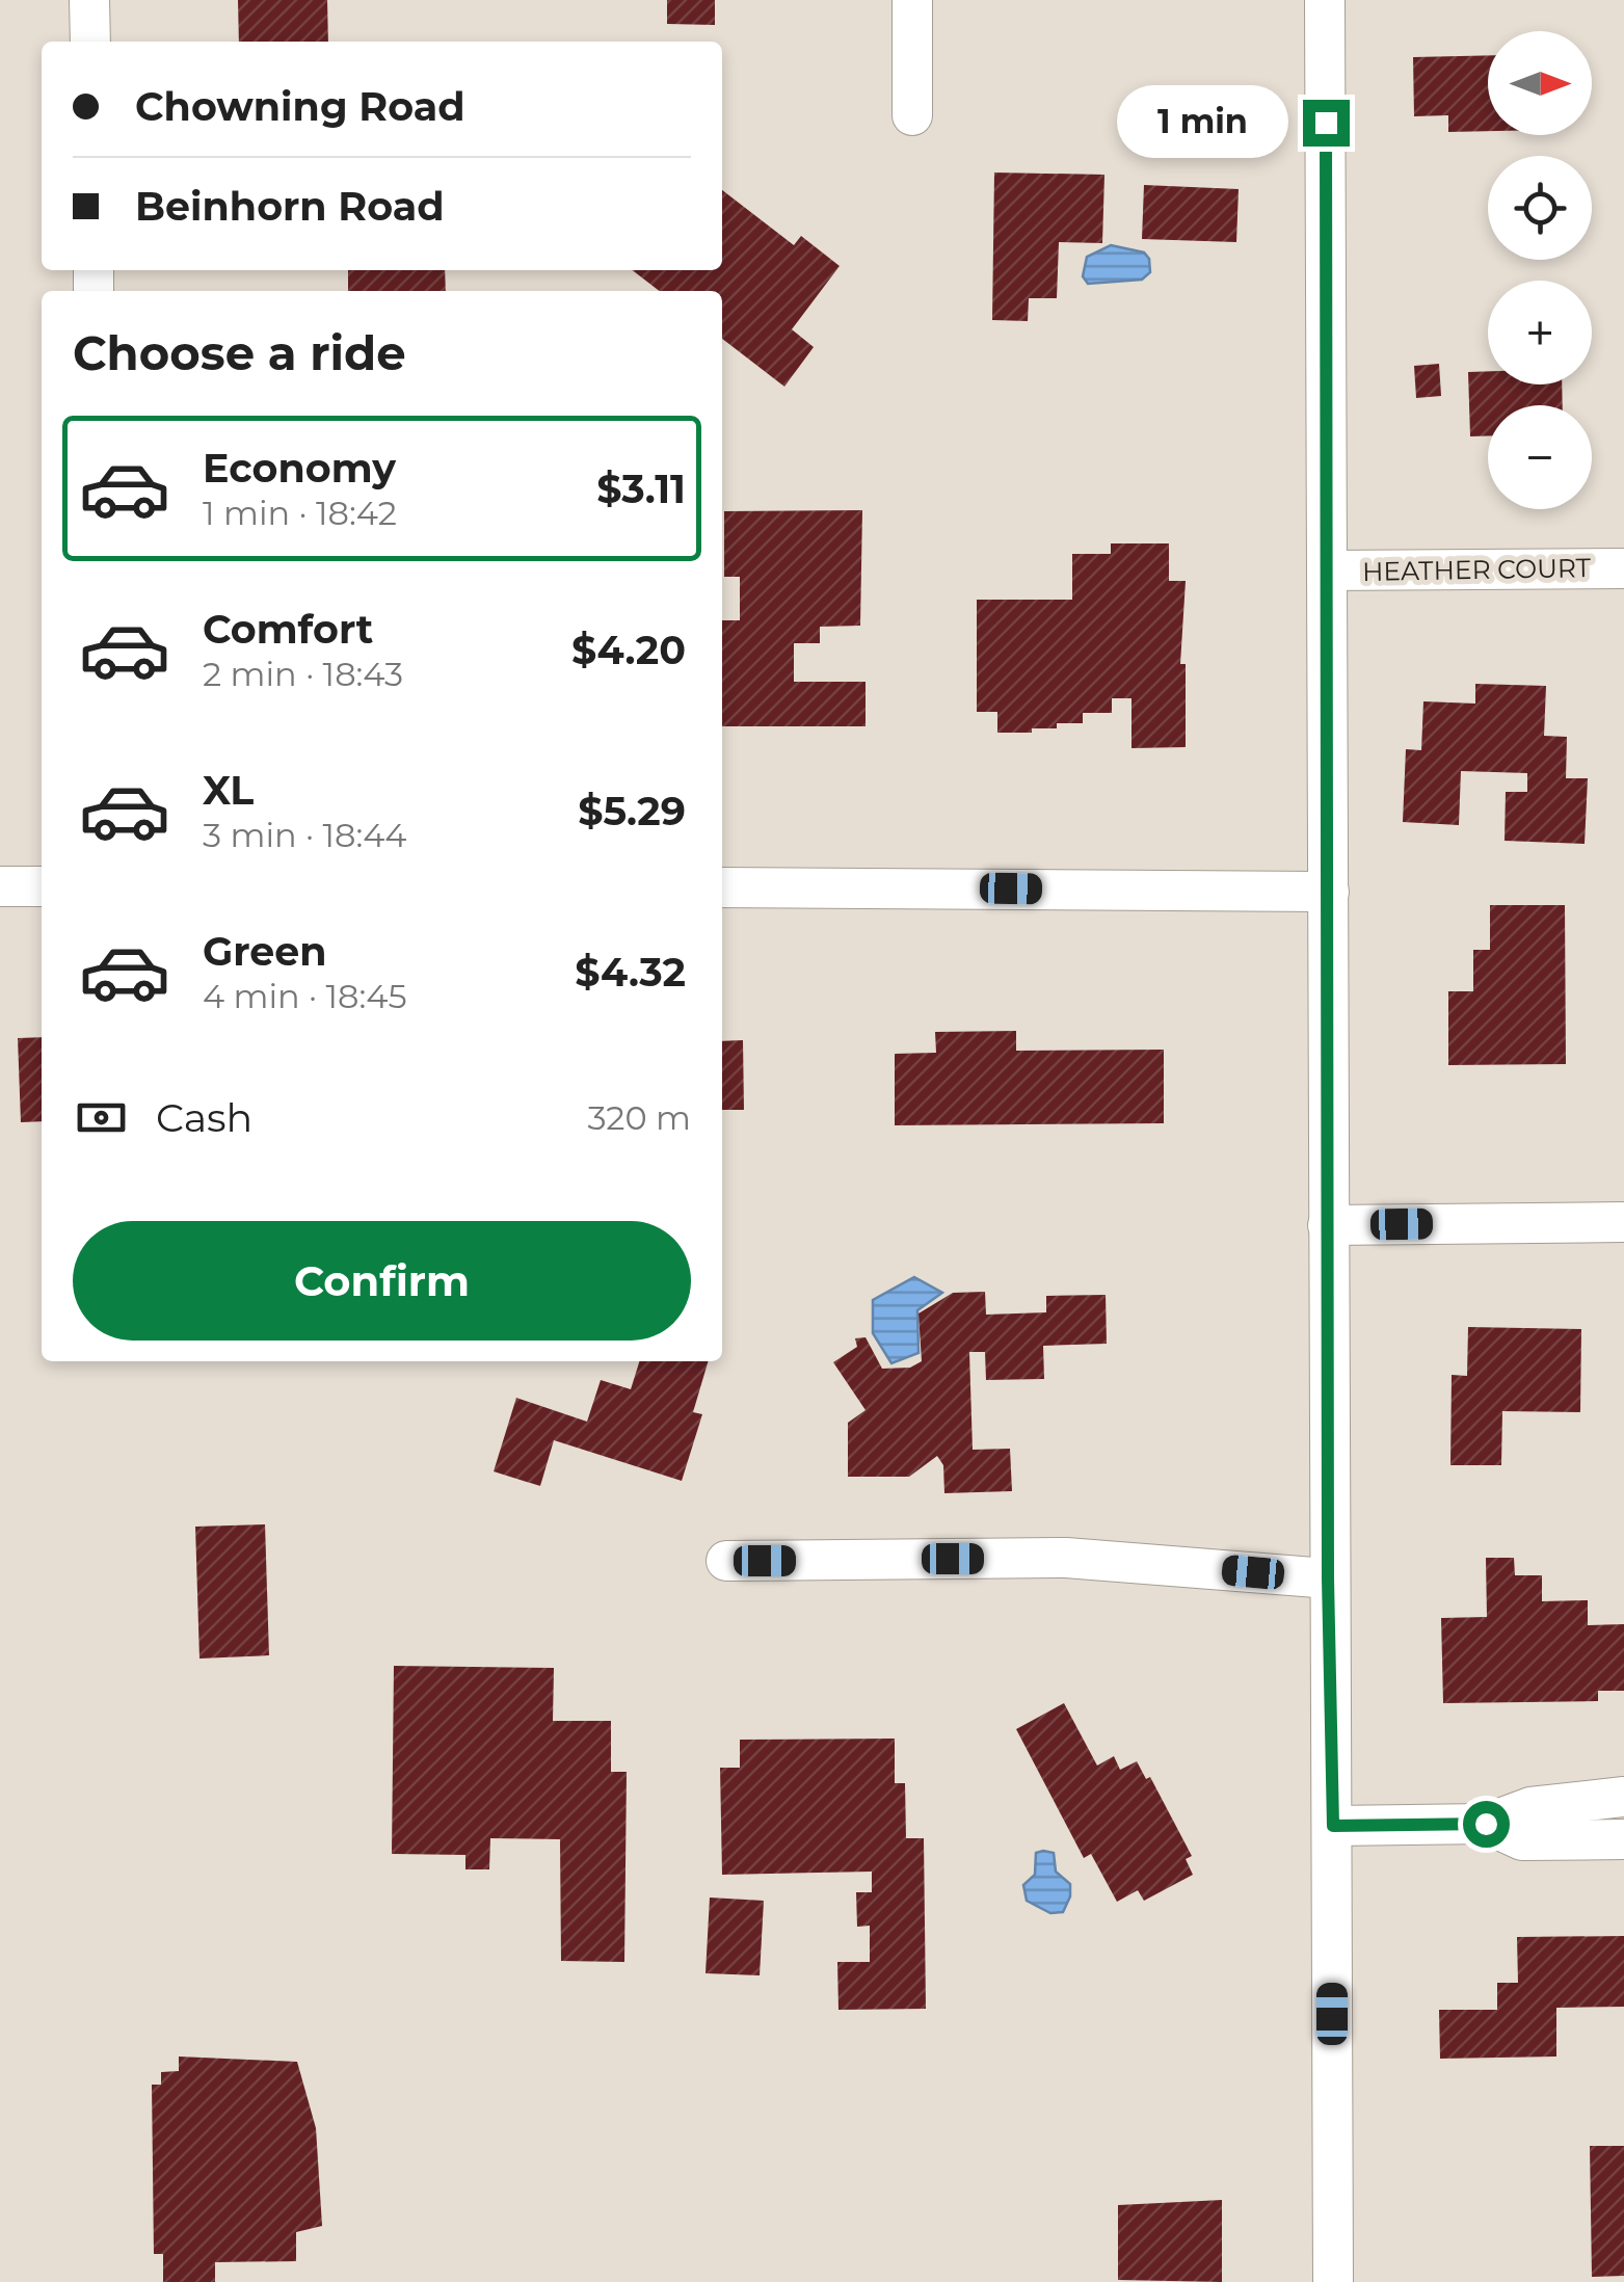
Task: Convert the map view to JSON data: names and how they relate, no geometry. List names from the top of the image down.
{
  "streets": {
    "street": ["HEATHER COURT"]
  },
  "north": "right",
  "page": {
    "map_buttons": ["+", "−"],
    "banner": ["Chowning Road", "Beinhorn Road"],
    "bubble": "1 min",
    "heading": "Choose a ride",
    "list": [
      {
        "name": "Economy",
        "note": "1 min · 18:42",
        "value": "$3.11"
      },
      {
        "name": "Comfort",
        "note": "2 min · 18:43",
        "value": "$4.20"
      },
      {
        "name": "XL",
        "note": "3 min · 18:44",
        "value": "$5.29"
      },
      {
        "name": "Green",
        "note": "4 min · 18:45",
        "value": "$4.32"
      }
    ],
    "pay": ["Cash", "320 m"],
    "buttons": "Confirm"
  }
}
